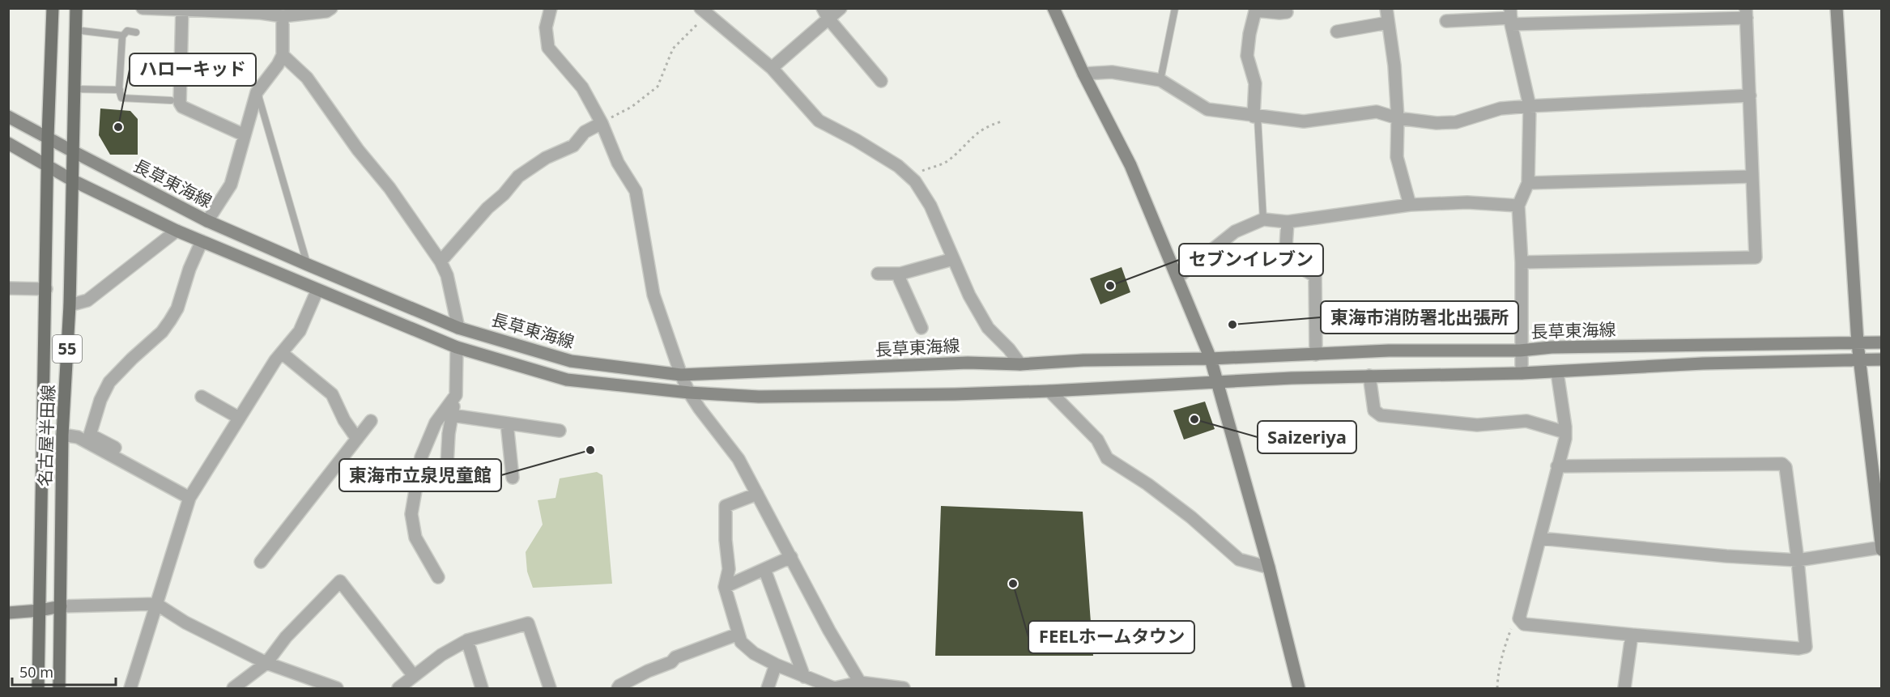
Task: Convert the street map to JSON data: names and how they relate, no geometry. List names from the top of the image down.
{
  "streets": {
    "main road": ["長草東海線", "55", "名古屋半田線"]
  },
  "crossings": [
    ["長草東海線", "名古屋半田線"]
  ],
  "places": [
    "ハローキッド",
    "セブンイレブン",
    "東海市消防署北出張所",
    "Saizeriya",
    "東海市立泉児童館",
    "FEELホームタウン"
  ],
  "scale_bar": "50 m"
}
